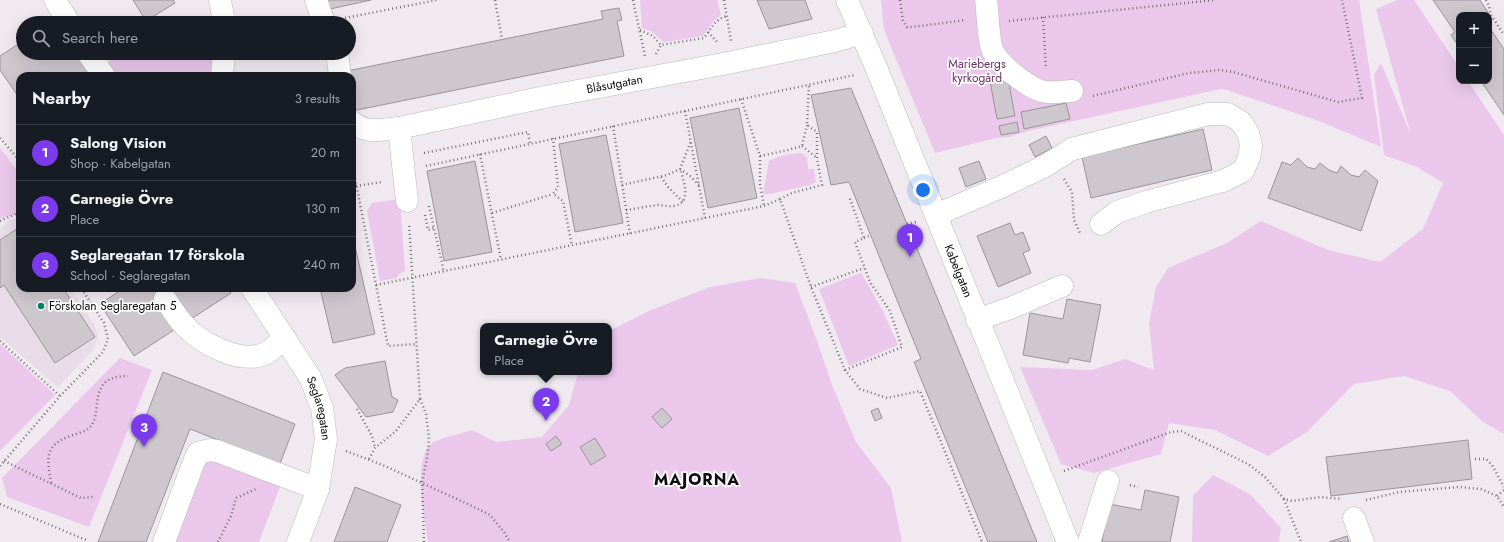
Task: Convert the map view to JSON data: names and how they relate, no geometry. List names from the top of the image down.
{
  "streets": {
    "street": ["Blåsutgatan", "Kabelgatan", "Seglaregatan"]
  },
  "crossings": [
    ["Blåsutgatan", "Kabelgatan"]
  ],
  "districts": ["MAJORNA"],
  "parks": ["Mariebergs kyrkogård"],
  "places": ["Förskolan Seglaregatan 5"],
  "page": {
    "map_buttons": ["+", "−"],
    "search": "Search here",
    "heading": ["Nearby", "3 results"],
    "list": [
      {
        "mark": "1",
        "name": "Salong Vision",
        "note": "Shop · Kabelgatan",
        "value": "20 m"
      },
      {
        "mark": "2",
        "name": "Carnegie Övre",
        "note": "Place",
        "value": "130 m"
      },
      {
        "mark": "3",
        "name": "Seglaregatan 17 förskola",
        "note": "School · Seglaregatan",
        "value": "240 m"
      }
    ],
    "pins": ["1", "2", "3"],
    "popup": ["Carnegie Övre", "Place"]
  }
}
